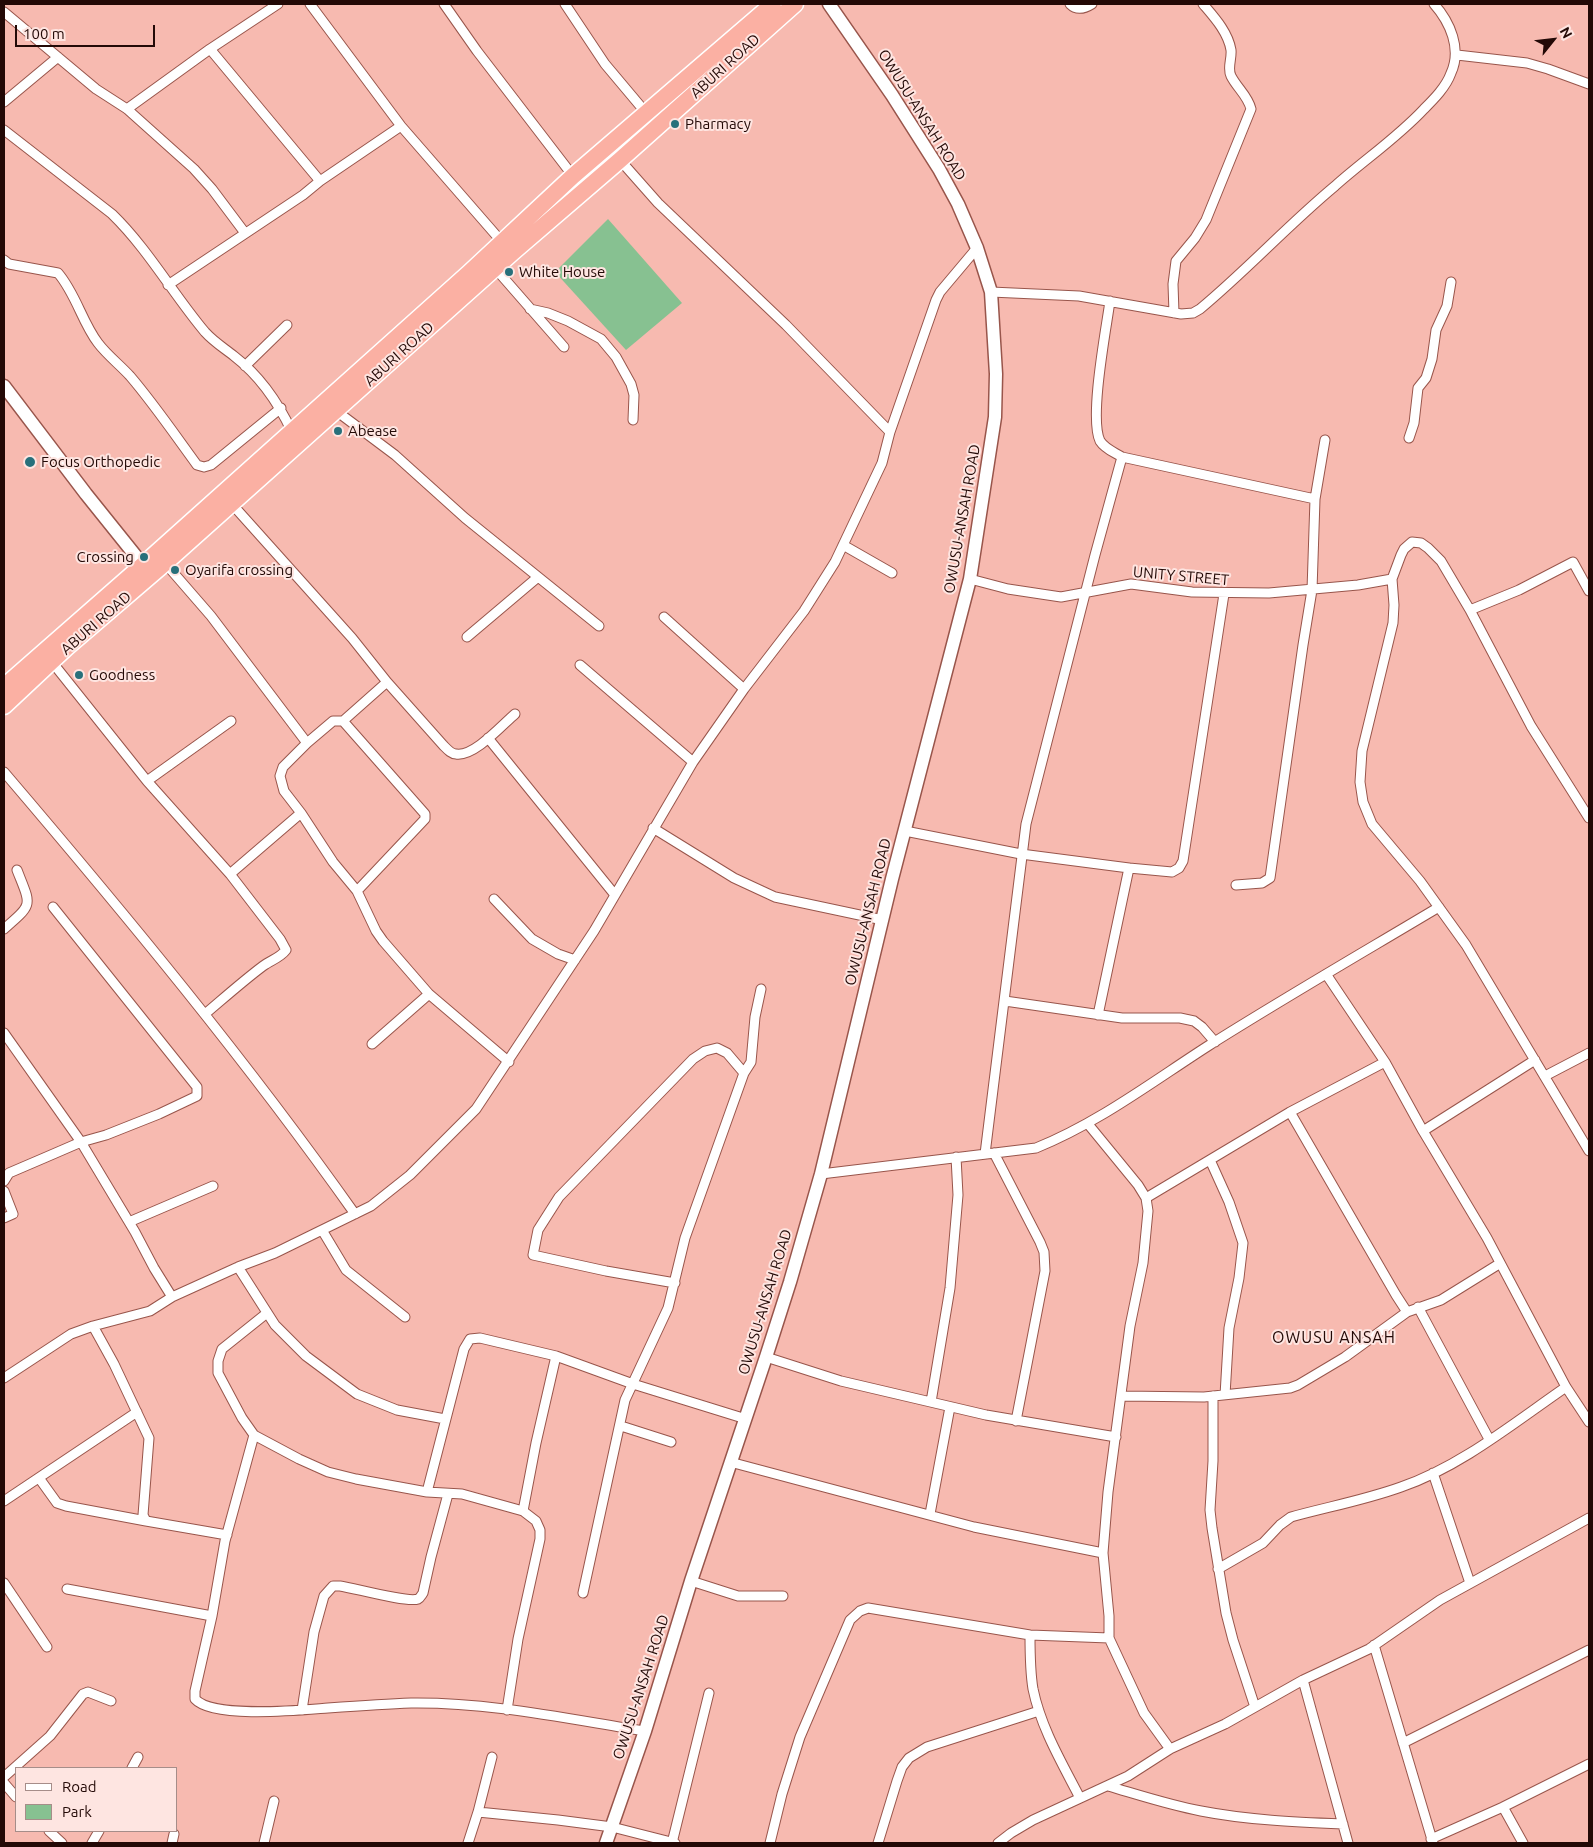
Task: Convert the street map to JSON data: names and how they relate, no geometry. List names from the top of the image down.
{
  "streets": {
    "highway": ["ABURI ROAD"],
    "street": ["OWUSU-ANSAH ROAD", "UNITY STREET"]
  },
  "crossings": [
    ["OWUSU-ANSAH ROAD", "UNITY STREET"]
  ],
  "districts": ["OWUSU ANSAH"],
  "places": [
    "Pharmacy",
    "White House",
    "Abease",
    "Focus Orthopedic",
    "Crossing",
    "Oyarifa crossing",
    "Goodness"
  ],
  "legend": ["Road", "Park"],
  "scale_bar": "100 m",
  "north": "top right"
}
